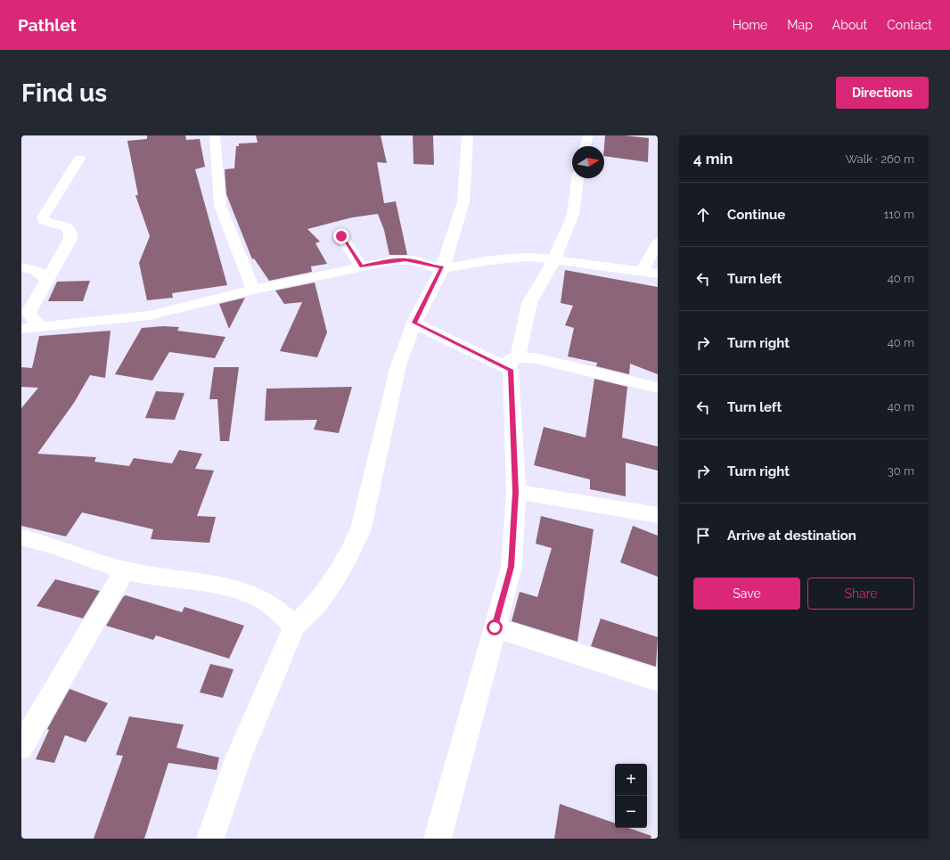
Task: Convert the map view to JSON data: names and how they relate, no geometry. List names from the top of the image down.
{
  "north": "right",
  "page": {
    "header": "Pathlet",
    "nav": [
      "Home",
      "Map",
      "About",
      "Contact"
    ],
    "buttons": [
      "Directions",
      ["Save", "Share"]
    ],
    "title": "Find us",
    "heading": ["4 min", "Walk · 260 m"],
    "list": [
      ["Continue", "110 m"],
      ["Turn left", "40 m"],
      ["Turn right", "40 m"],
      ["Turn left", "40 m"],
      ["Turn right", "30 m"],
      "Arrive at destination"
    ],
    "map_buttons": ["+", "−"]
  }
}
